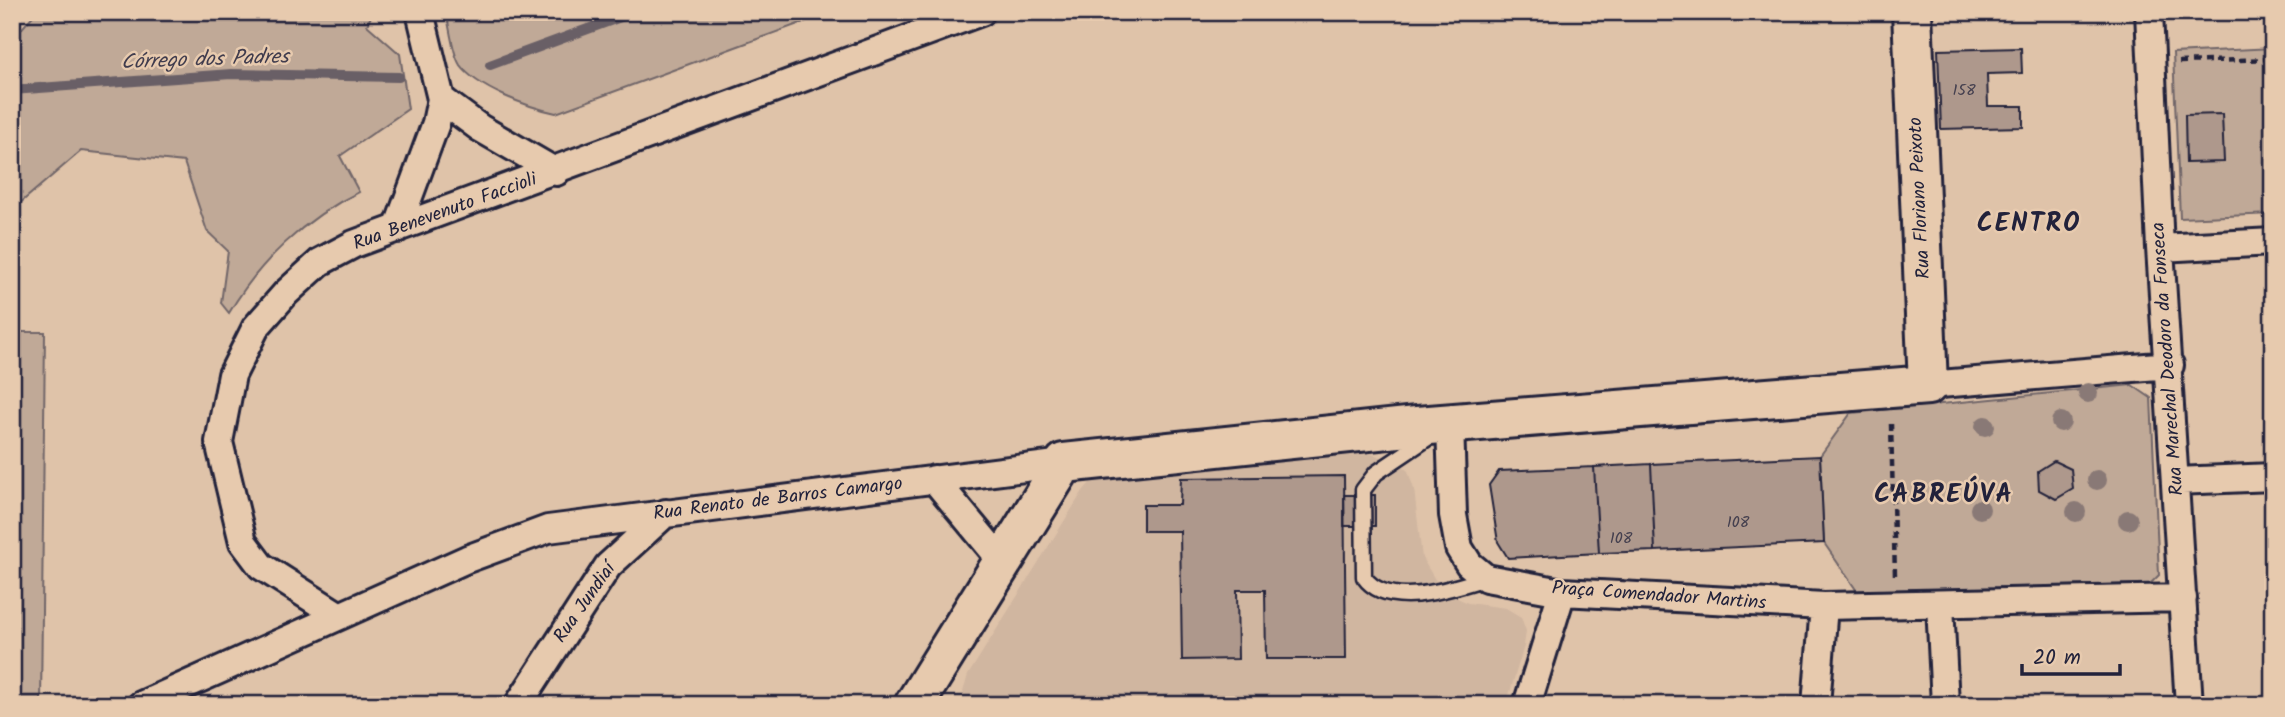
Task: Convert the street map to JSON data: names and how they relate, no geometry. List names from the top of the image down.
{
  "streets": {
    "street": [
      "Rua Floriano Peixoto",
      "Rua Benevenuto Faccioli",
      "Rua Marechal Deodoro da Fonseca",
      "Rua Renato de Barros Camargo",
      "Praça Comendador Martins",
      "Rua Jundiaí"
    ]
  },
  "crossings": [
    ["Rua Benevenuto Faccioli", "Rua Renato de Barros Camargo"],
    ["Rua Marechal Deodoro da Fonseca", "Praça Comendador Martins"],
    ["Rua Renato de Barros Camargo", "Rua Jundiaí"]
  ],
  "districts": ["CENTRO", "CABREÚVA"],
  "water": ["Córrego dos Padres"],
  "house_numbers": ["158", "108", "108"],
  "scale_bar": "20 m"
}
